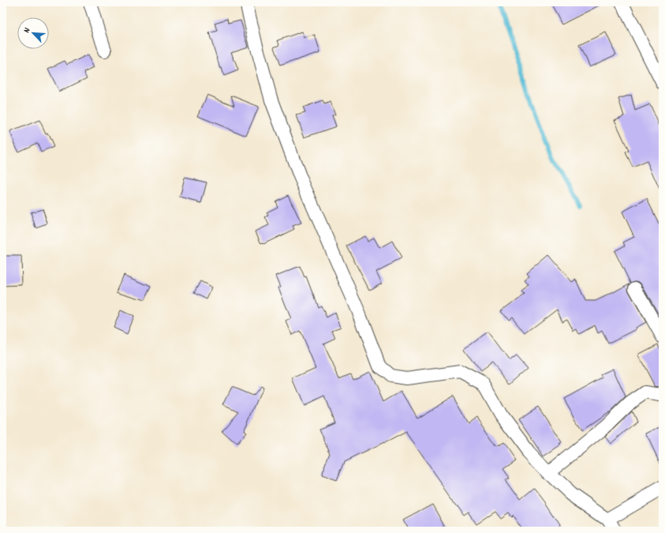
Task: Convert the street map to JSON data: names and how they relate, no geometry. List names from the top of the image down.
{
  "north": "top left"
}
